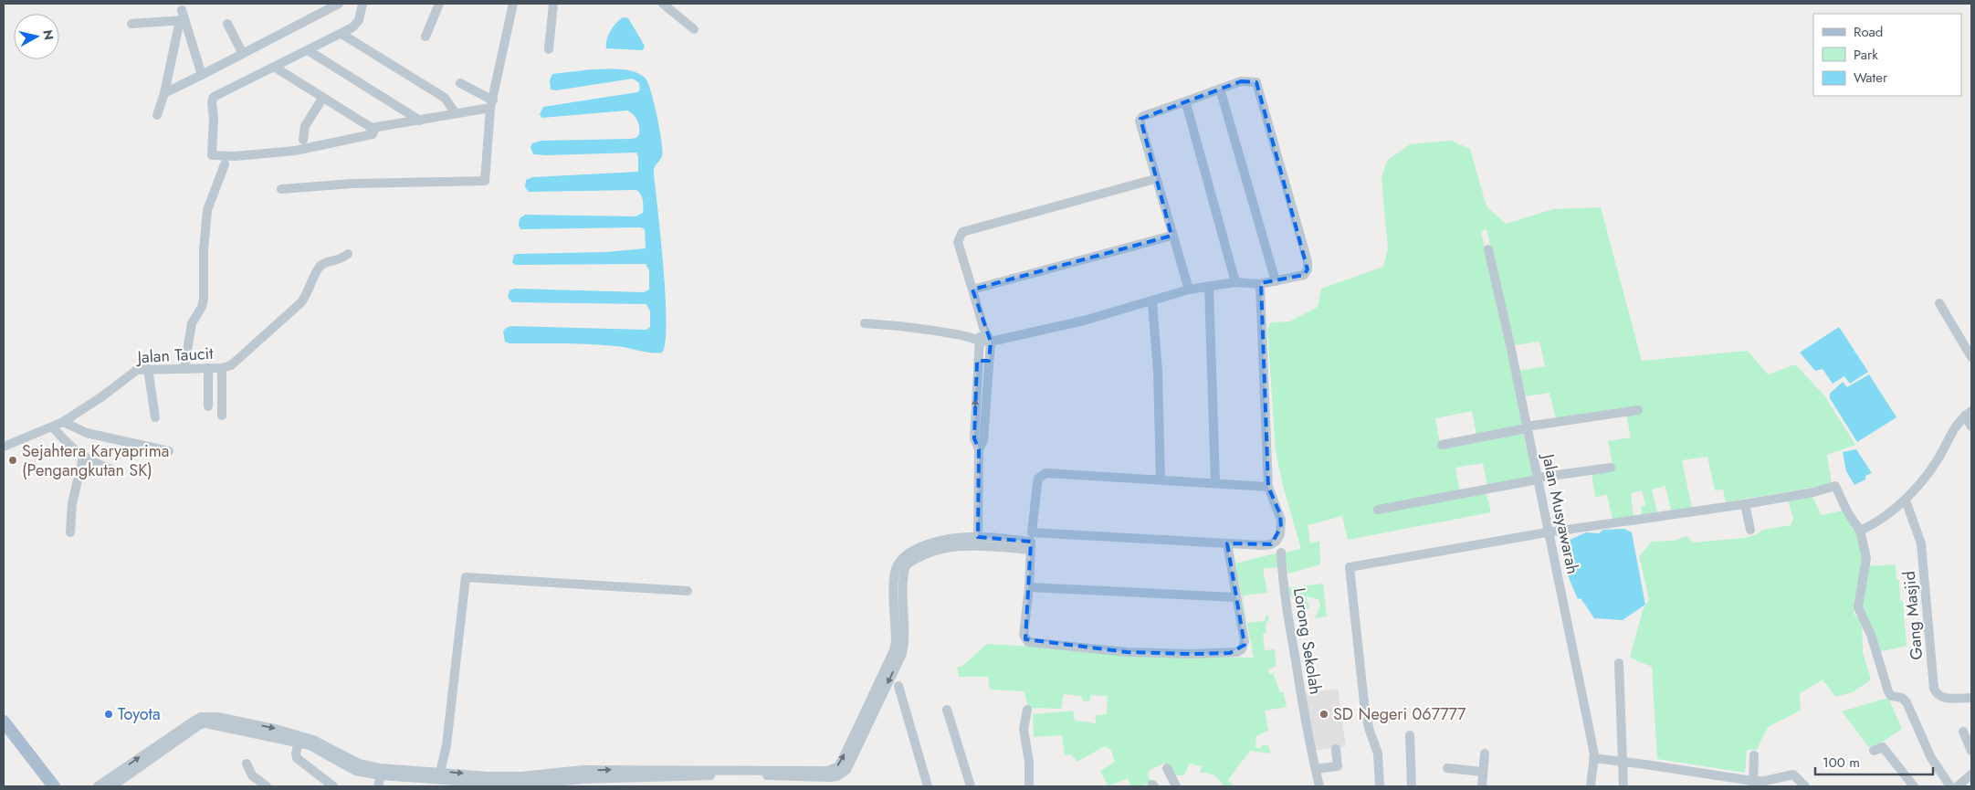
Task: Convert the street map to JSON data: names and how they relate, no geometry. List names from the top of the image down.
{
  "streets": {
    "street": [
      "Jalan Taucit",
      "Jalan Musyawarah",
      "Gang Masjid",
      "Lorong Sekolah"
    ]
  },
  "places": ["Sejahtera Karyaprima (Pengangkutan SK)", "Toyota", "SD Negeri 067777"],
  "legend": ["Road", "Park", "Water"],
  "scale_bar": "100 m",
  "north": "right"
}
